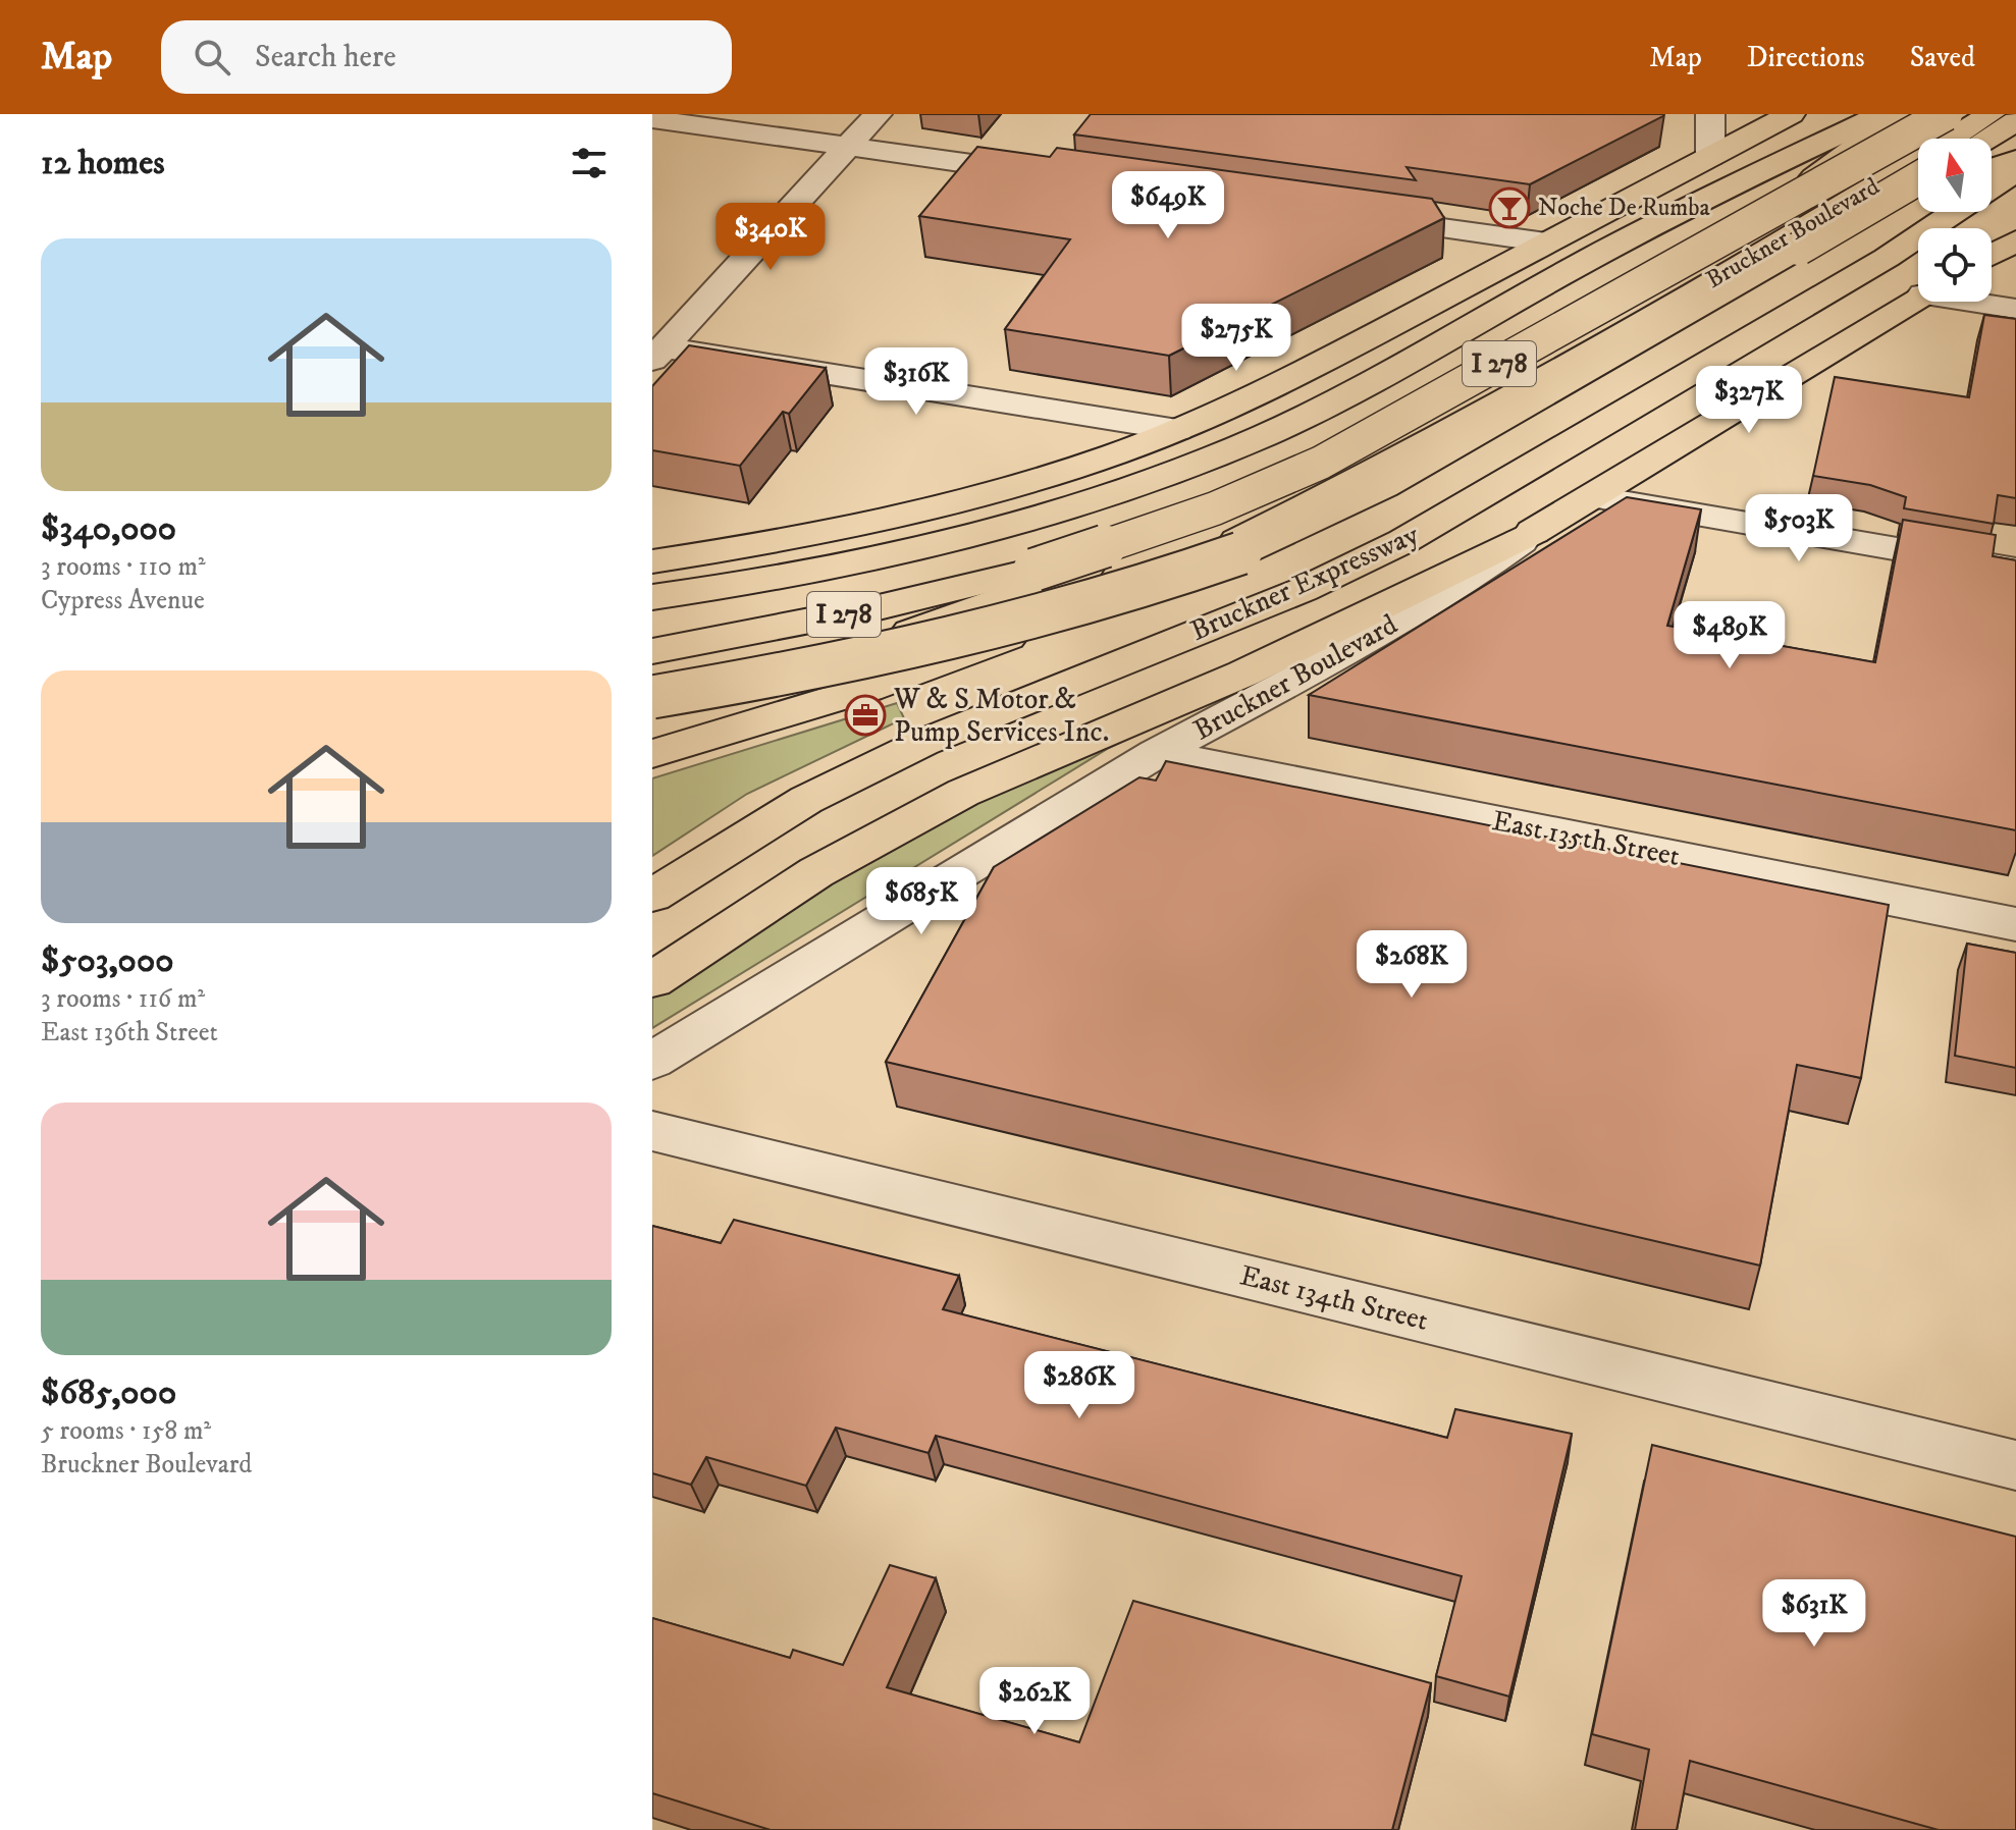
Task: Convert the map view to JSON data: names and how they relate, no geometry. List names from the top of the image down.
{
  "streets": {
    "main road": ["Bruckner Boulevard", "I 278", "Bruckner Expressway"],
    "street": ["East 135th Street", "East 134th Street"]
  },
  "crossings": [
    ["Bruckner Boulevard", "East 135th Street"]
  ],
  "places": {
    "bar": ["Noche De Rumba"],
    "office": ["W & S Motor & Pump Services Inc."]
  },
  "north": "top",
  "page": {
    "header": "Map",
    "search": "Search here",
    "nav": ["Map", "Directions", "Saved"],
    "heading": "12 homes",
    "price": [
      "$649K",
      "$340K",
      "$275K",
      "$316K",
      "$327K",
      "$503K",
      "$489K",
      "$685K",
      "$268K",
      "$286K",
      "$631K",
      "$262K"
    ],
    "list": [
      {
        "name": "$340,000",
        "note": "3 rooms · 110 m² · Cypress Avenue"
      },
      {
        "name": "$503,000",
        "note": "3 rooms · 116 m² · East 136th Street"
      },
      {
        "name": "$685,000",
        "note": "5 rooms · 158 m² · Bruckner Boulevard"
      }
    ]
  }
}
